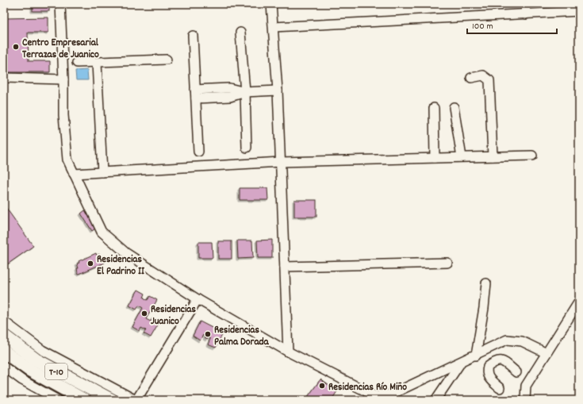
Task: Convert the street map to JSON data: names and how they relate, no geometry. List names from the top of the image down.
{
  "streets": {
    "highway": ["T-10"]
  },
  "places": [
    "Centro Empresarial Terrazas de Juanico",
    "Residencias El Padrino II",
    "Residencias Juanico",
    "Residencias Palma Dorada",
    "Residencias Río Miño"
  ],
  "scale_bar": "100 m"
}
